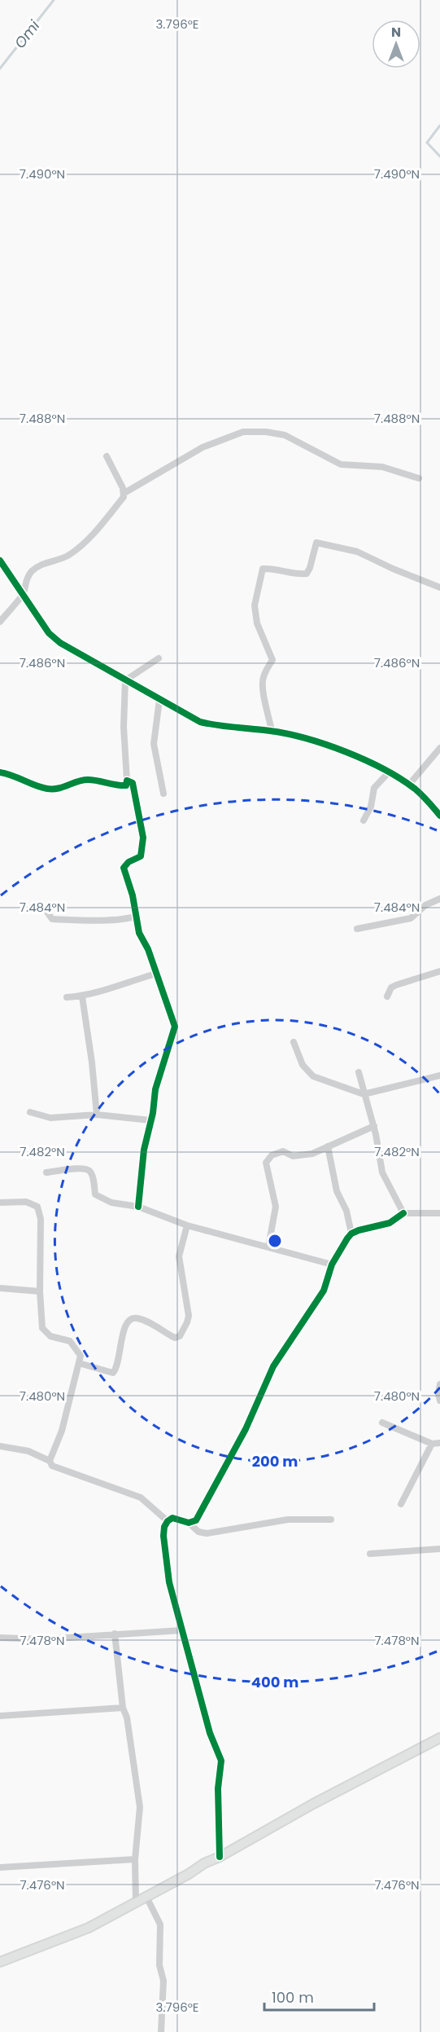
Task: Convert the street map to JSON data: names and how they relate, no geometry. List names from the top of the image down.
{
  "water": ["Omi"],
  "scale_bar": "100 m",
  "north": "top",
  "coordinates": [
    "3.796°E",
    "7.490°N",
    "7.488°N",
    "7.486°N",
    "7.484°N",
    "7.482°N",
    "7.480°N",
    "7.478°N",
    "7.476°N"
  ],
  "rings": ["200 m", "400 m"]
}
